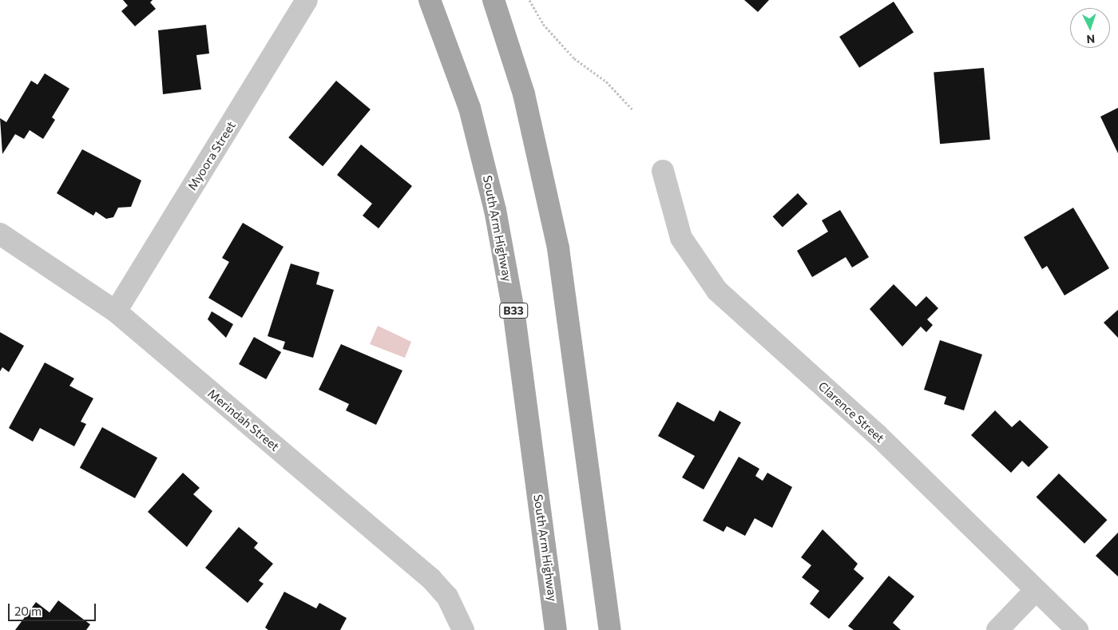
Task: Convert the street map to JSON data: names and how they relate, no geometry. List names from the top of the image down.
{
  "streets": {
    "main road": ["South Arm Highway", "B33"],
    "street": ["Myoora Street", "Clarence Street", "Merindah Street"]
  },
  "crossings": [
    ["Myoora Street", "Merindah Street"]
  ],
  "scale_bar": "20 m",
  "north": "bottom"
}
